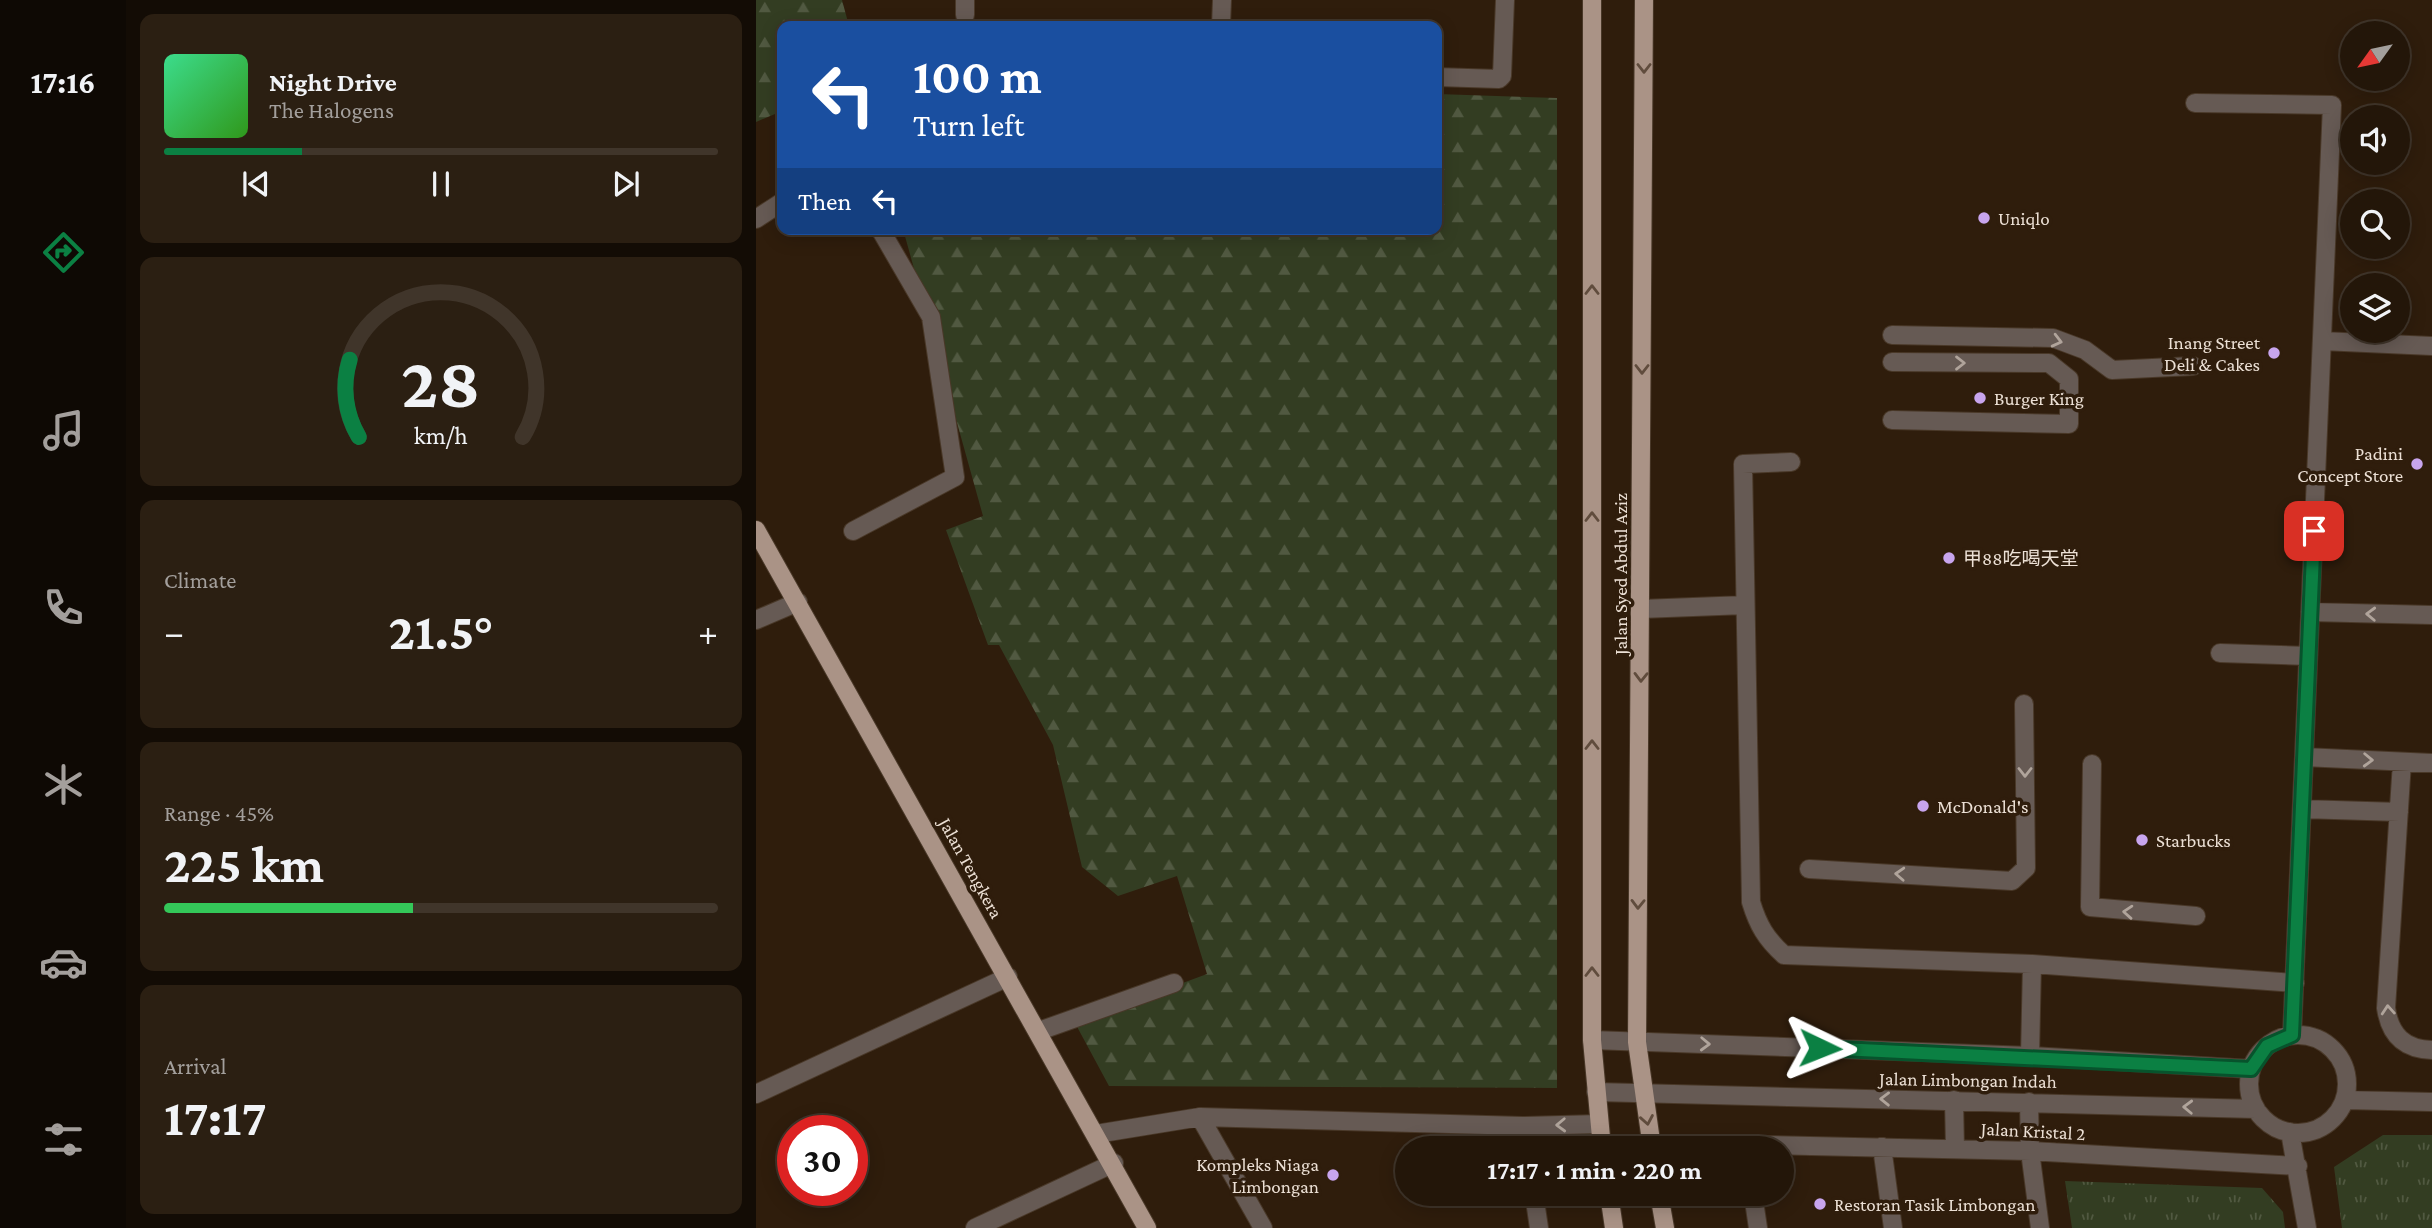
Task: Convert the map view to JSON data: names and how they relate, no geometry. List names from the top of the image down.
{
  "streets": {
    "main road": ["Jalan Syed Abdul Aziz", "Jalan Tengkera"],
    "street": ["Jalan Limbongan Indah", "Jalan Kristal 2"]
  },
  "crossings": [
    ["Jalan Syed Abdul Aziz", "Jalan Limbongan Indah"]
  ],
  "places": [
    "Uniqlo",
    "Inang Street Deli & Cakes",
    "Burger King",
    "Padini Concept Store",
    "甲88吃喝天堂",
    "McDonald's",
    "Starbucks",
    "Kompleks Niaga Limbongan",
    "Restoran Tasik Limbongan"
  ],
  "north": "bottom left",
  "page": {
    "tabs": "17:16",
    "turn": ["100 m", "Turn left"],
    "song": ["Night Drive", "The Halogens"],
    "then": "Then",
    "tile": [
      "Climate",
      ["Range · 45%", "225 km"],
      ["Arrival", "17:17"]
    ],
    "heat": ["−", "21.5°", "+"],
    "limit": "30",
    "trip": "17:17 · 1 min · 220 m",
    "gauge": ["28", "km/h"]
  }
}
